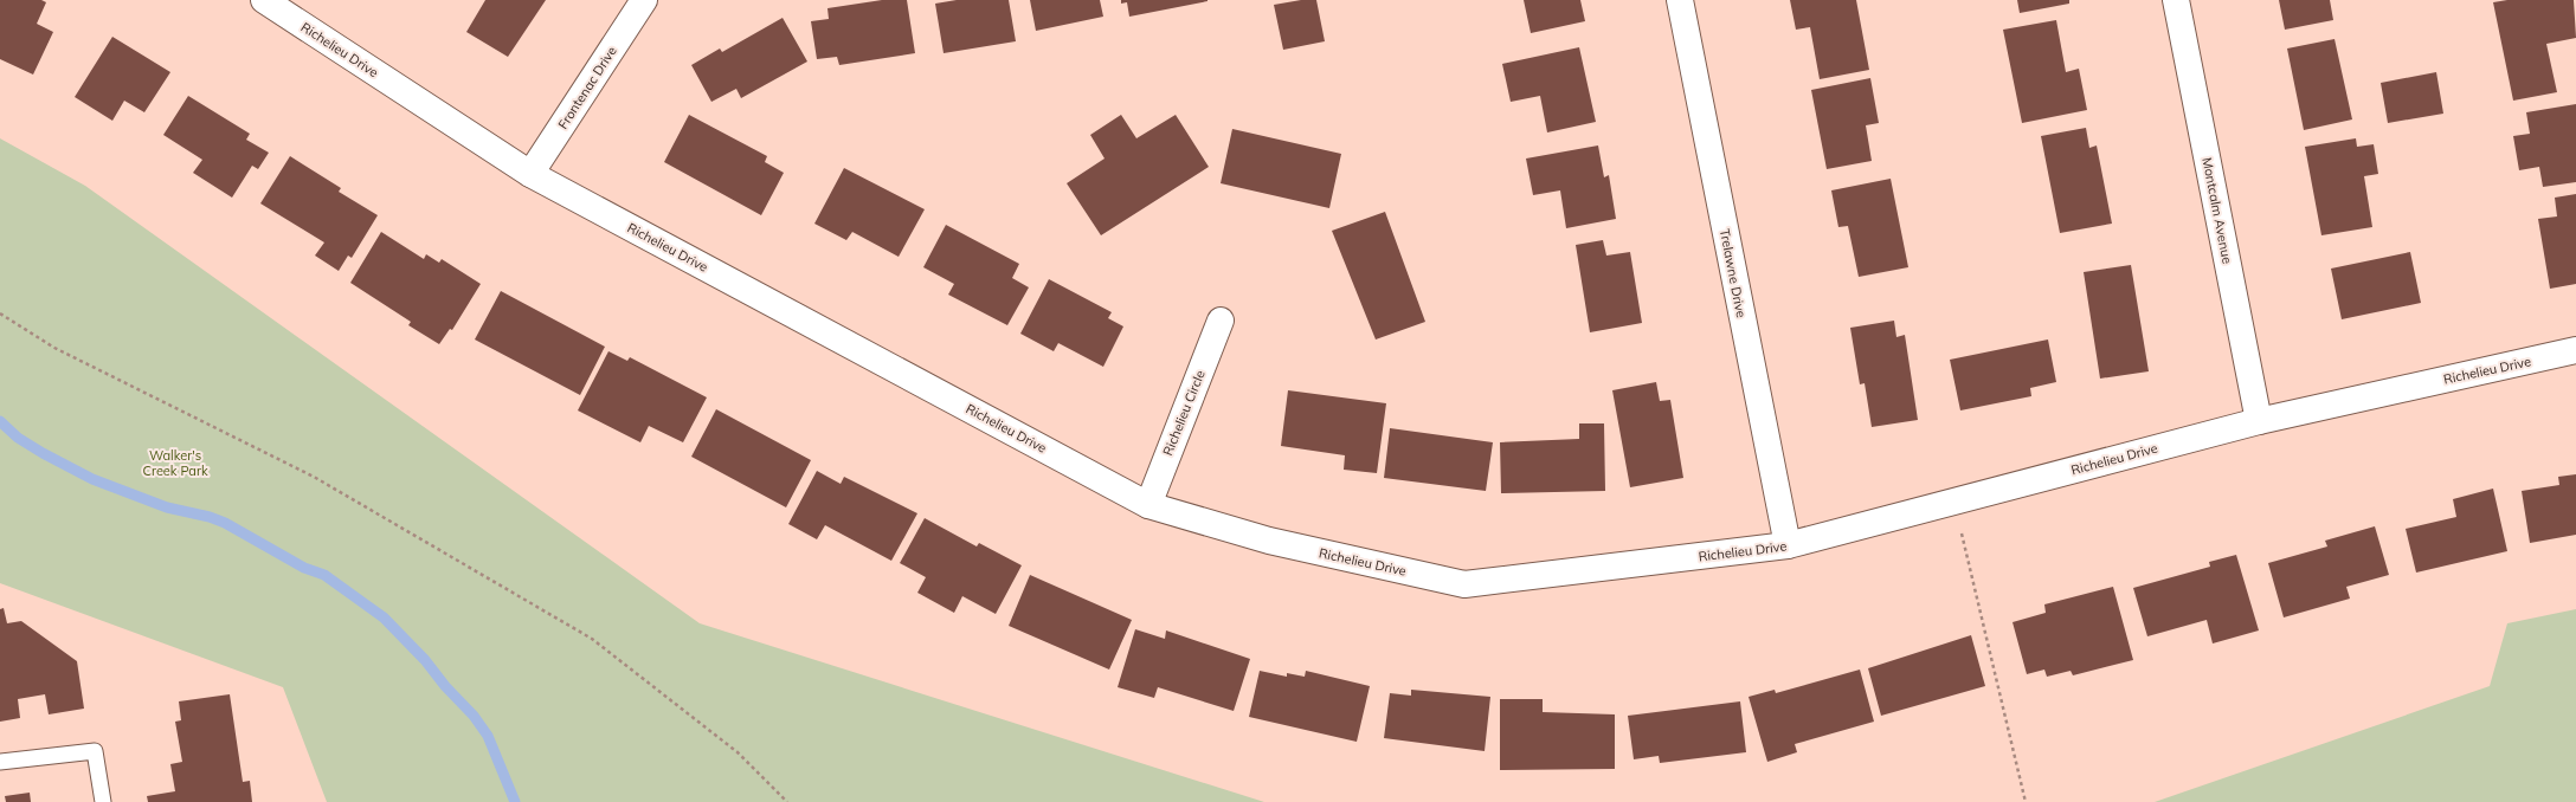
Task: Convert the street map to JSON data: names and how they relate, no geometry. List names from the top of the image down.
{
  "streets": {
    "street": [
      "Richelieu Drive",
      "Frontenac Drive",
      "Montcalm Avenue",
      "Trelawne Drive",
      "Richelieu Circle"
    ]
  },
  "crossings": [
    ["Richelieu Drive", "Frontenac Drive"],
    ["Richelieu Drive", "Montcalm Avenue"],
    ["Richelieu Drive", "Trelawne Drive"],
    ["Richelieu Drive", "Richelieu Circle"]
  ],
  "parks": ["Walker's Creek Park"]
}
